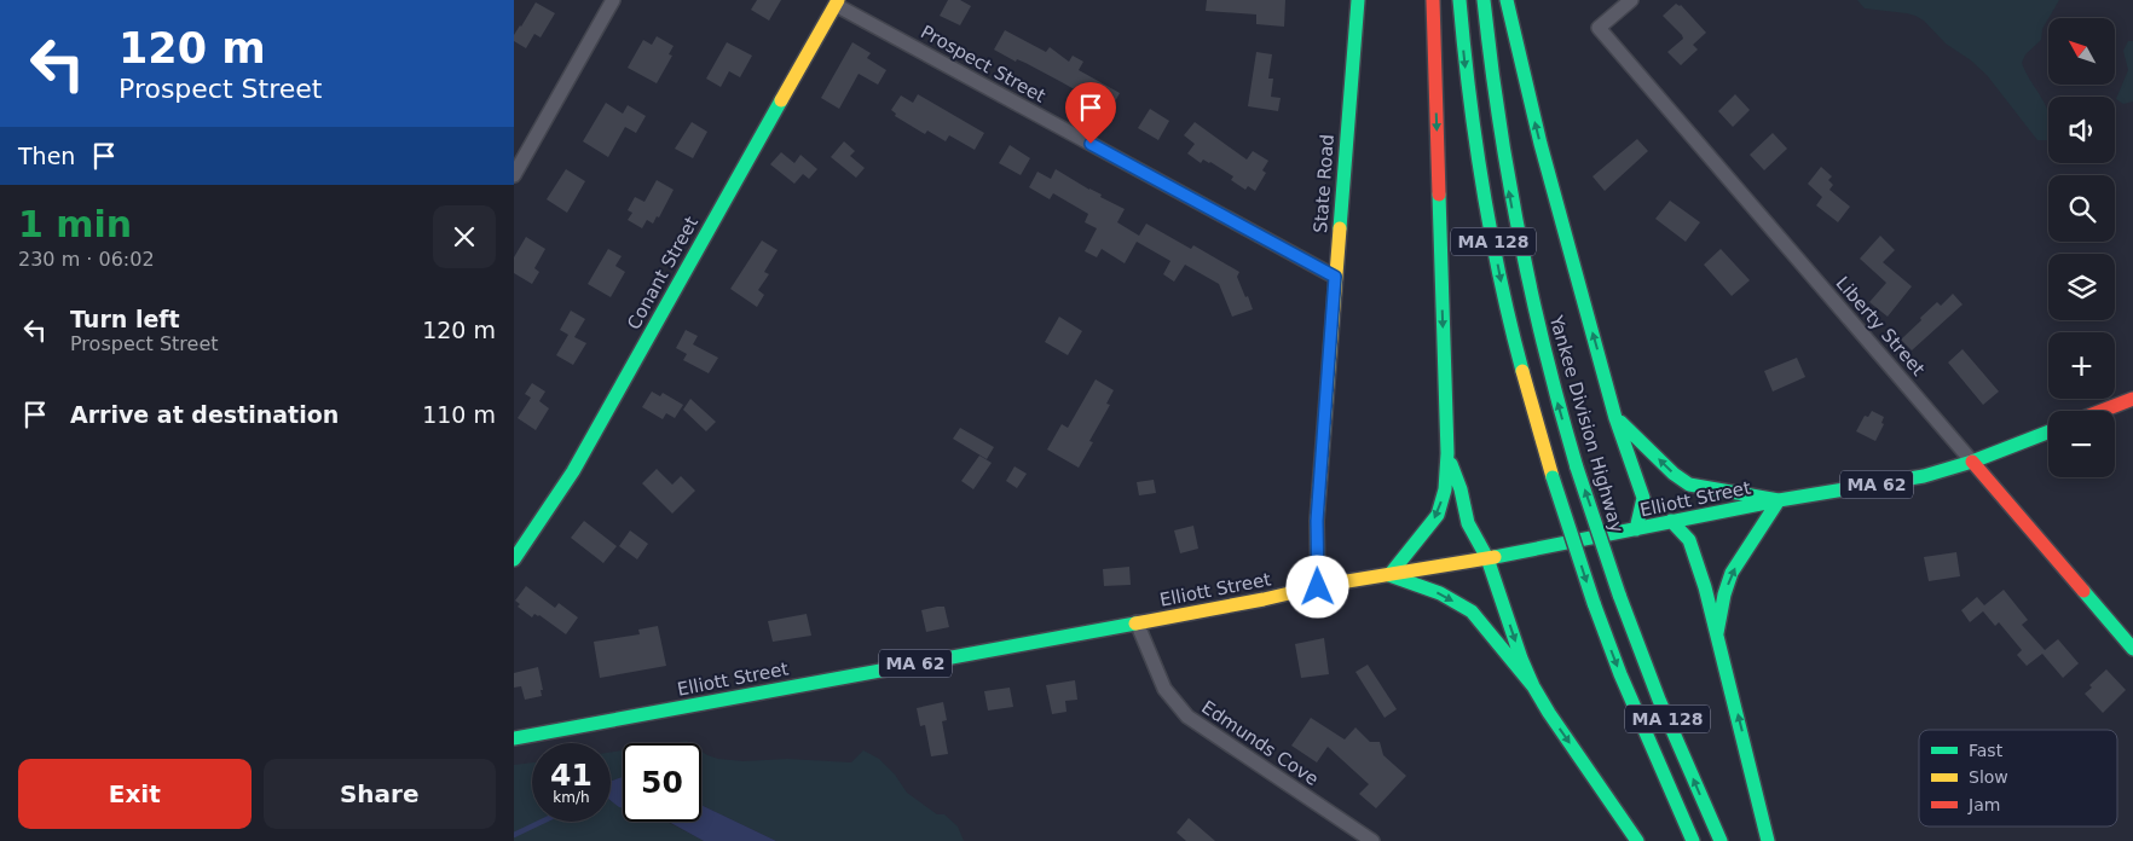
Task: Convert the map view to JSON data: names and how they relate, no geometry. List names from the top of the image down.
{
  "streets": {
    "main road": [
      "State Road",
      "MA 128",
      "Conant Street",
      "Liberty Street",
      "Yankee Division Highway",
      "MA 62",
      "Elliott Street"
    ],
    "street": ["Prospect Street", "Edmunds Cove"]
  },
  "crossings": [
    ["Prospect Street", "State Road"],
    ["Prospect Street", "Conant Street"],
    ["State Road", "Elliott Street"],
    ["Liberty Street", "Elliott Street"],
    ["Elliott Street", "Edmunds Cove"]
  ],
  "legend": ["Fast", "Slow", "Jam"],
  "north": "top left",
  "page": {
    "turn": ["120 m", "Prospect Street"],
    "map_buttons": ["+", "−"],
    "then": "Then",
    "heading": ["1 min", "230 m · 06:02"],
    "list": [
      {
        "name": "Turn left",
        "note": "Prospect Street",
        "value": "120 m"
      },
      {
        "name": "Arrive at destination",
        "value": "110 m"
      }
    ],
    "speed": "41 km/h",
    "limit": "50",
    "buttons": ["Exit", "Share"]
  }
}
